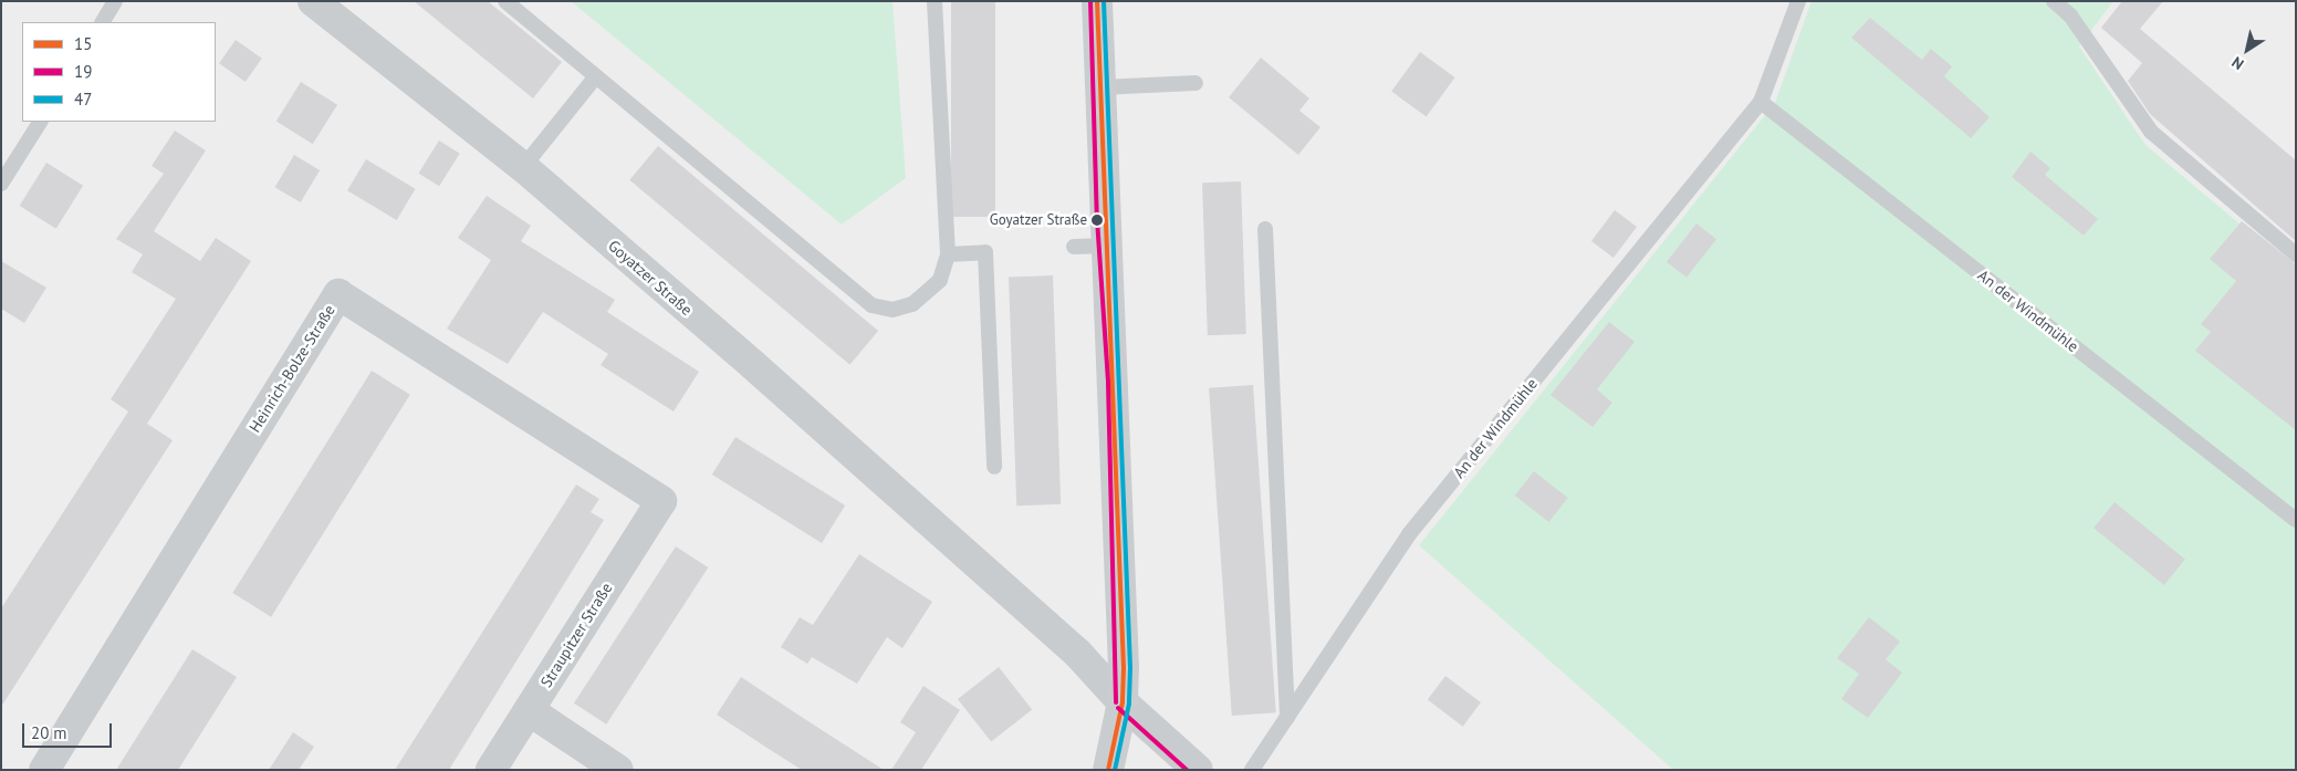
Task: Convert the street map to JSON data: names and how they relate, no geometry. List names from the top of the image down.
{
  "streets": {
    "street": ["Goyatzer Straße", "Heinrich-Bolze-Straße", "Straupitzer Straße"],
    "lane": ["An der Windmühle"]
  },
  "crossings": [
    ["Heinrich-Bolze-Straße", "Straupitzer Straße"]
  ],
  "places": ["Goyatzer Straße"],
  "lines": ["transit line 15", "transit line 19", "transit line 47"],
  "legend": ["15", "19", "47"],
  "scale_bar": "20 m",
  "north": "bottom left"
}
